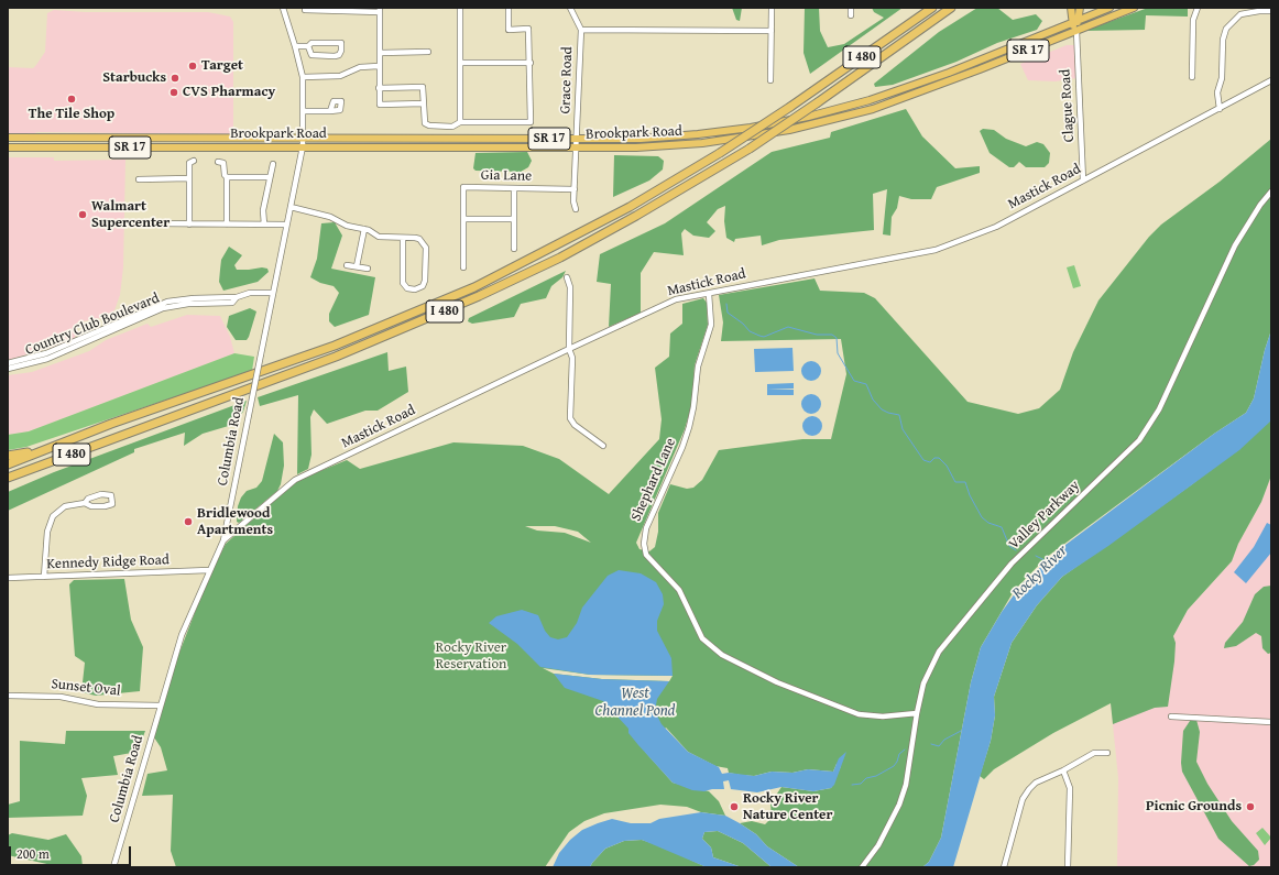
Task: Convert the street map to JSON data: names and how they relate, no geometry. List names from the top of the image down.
{
  "streets": {
    "highway": ["I 480"],
    "main road": ["SR 17", "Clague Road", "Brookpark Road"],
    "street": [
      "Grace Road",
      "Gia Lane",
      "Mastick Road",
      "Country Club Boulevard",
      "Columbia Road",
      "Shephard Lane",
      "Valley Parkway",
      "Kennedy Ridge Road",
      "Sunset Oval"
    ]
  },
  "crossings": [
    ["Grace Road", "Brookpark Road"],
    ["Grace Road", "Gia Lane"],
    ["Clague Road", "Brookpark Road"],
    ["Clague Road", "Mastick Road"],
    ["Brookpark Road", "Columbia Road"],
    ["Mastick Road", "Columbia Road"],
    ["Mastick Road", "Shephard Lane"],
    ["Country Club Boulevard", "Columbia Road"],
    ["Columbia Road", "Kennedy Ridge Road"],
    ["Columbia Road", "Sunset Oval"],
    ["Shephard Lane", "Valley Parkway"]
  ],
  "water": ["Rocky River", "West Channel Pond"],
  "parks": ["Rocky River Reservation"],
  "places": [
    "Target",
    "Starbucks",
    "CVS Pharmacy",
    "The Tile Shop",
    "Walmart Supercenter",
    "Bridlewood Apartments",
    "Rocky River Nature Center",
    "Picnic Grounds"
  ],
  "scale_bar": "200 m"
}
